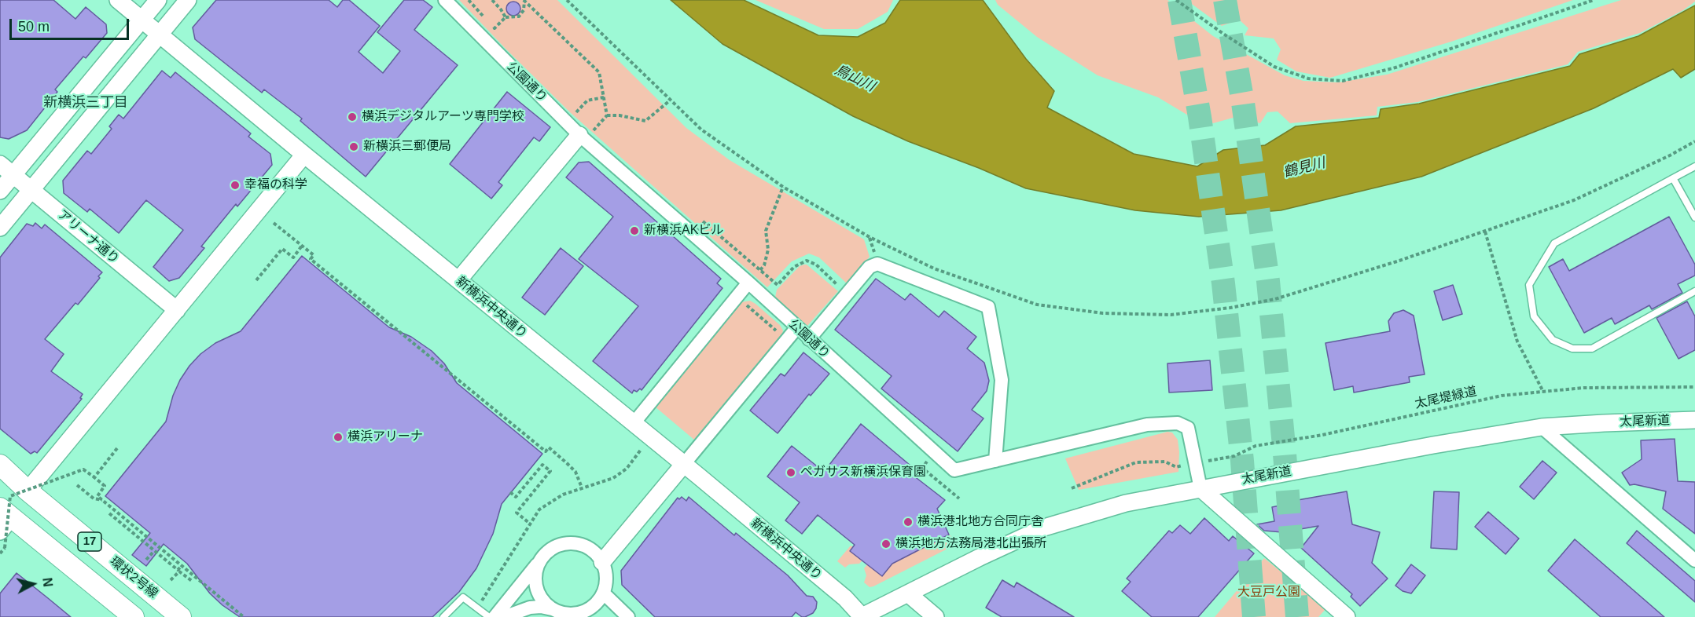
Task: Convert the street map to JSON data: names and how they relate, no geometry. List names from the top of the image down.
{
  "streets": {
    "main road": ["17", "環状2号線"],
    "street": [
      "公園通り",
      "アリーナ通り",
      "新横浜中央通り",
      "太尾新道"
    ],
    "path": ["太尾堤緑道"]
  },
  "crossings": [
    ["公園通り", "太尾新道"],
    ["新横浜中央通り", "太尾新道"]
  ],
  "districts": ["新横浜三丁目"],
  "water": ["鳥山川", "鶴見川"],
  "parks": ["大豆戸公園"],
  "places": [
    "横浜デジタルアーツ専門学校",
    "新横浜三郵便局",
    "幸福の科学",
    "新横浜AKビル",
    "横浜アリーナ",
    "ペガサス新横浜保育園",
    "横浜港北地方合同庁舎",
    "横浜地方法務局港北出張所"
  ],
  "scale_bar": "50 m",
  "north": "right"
}
